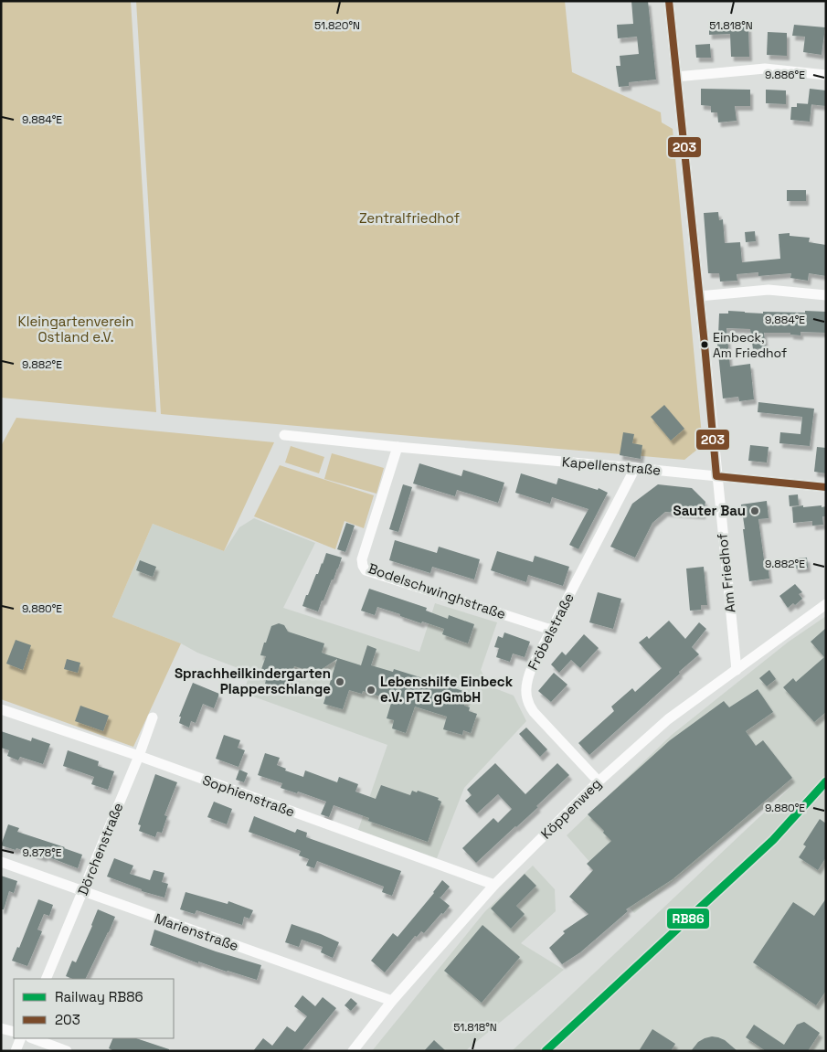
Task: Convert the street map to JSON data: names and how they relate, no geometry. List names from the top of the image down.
{
  "streets": {
    "street": [
      "Kapellenstraße",
      "Am Friedhof",
      "Bodelschwinghstraße",
      "Fröbelstraße",
      "Sophienstraße",
      "Köppenweg",
      "Dörchenstraße",
      "Marienstraße"
    ]
  },
  "crossings": [
    ["Kapellenstraße", "Am Friedhof"],
    ["Kapellenstraße", "Bodelschwinghstraße"],
    ["Kapellenstraße", "Fröbelstraße"],
    ["Am Friedhof", "Köppenweg"],
    ["Bodelschwinghstraße", "Fröbelstraße"],
    ["Fröbelstraße", "Köppenweg"],
    ["Sophienstraße", "Köppenweg"],
    ["Sophienstraße", "Dörchenstraße"],
    ["Köppenweg", "Marienstraße"],
    ["Dörchenstraße", "Marienstraße"]
  ],
  "parks": ["Zentralfriedhof", "Kleingartenverein Ostland e.V."],
  "places": [
    "Einbeck, Am Friedhof",
    "Sauter Bau",
    "Sprachheilkindergarten Plapperschlange",
    "Lebenshilfe Einbeck e.V. PTZ gGmbH"
  ],
  "lines": ["transit line 203", "rail line RB86"],
  "legend": ["Railway RB86", "203"],
  "coordinates": [
    "51.820°N",
    "51.818°N",
    "9.886°E",
    "9.884°E",
    "9.882°E",
    "9.880°E",
    "9.878°E"
  ]
}
